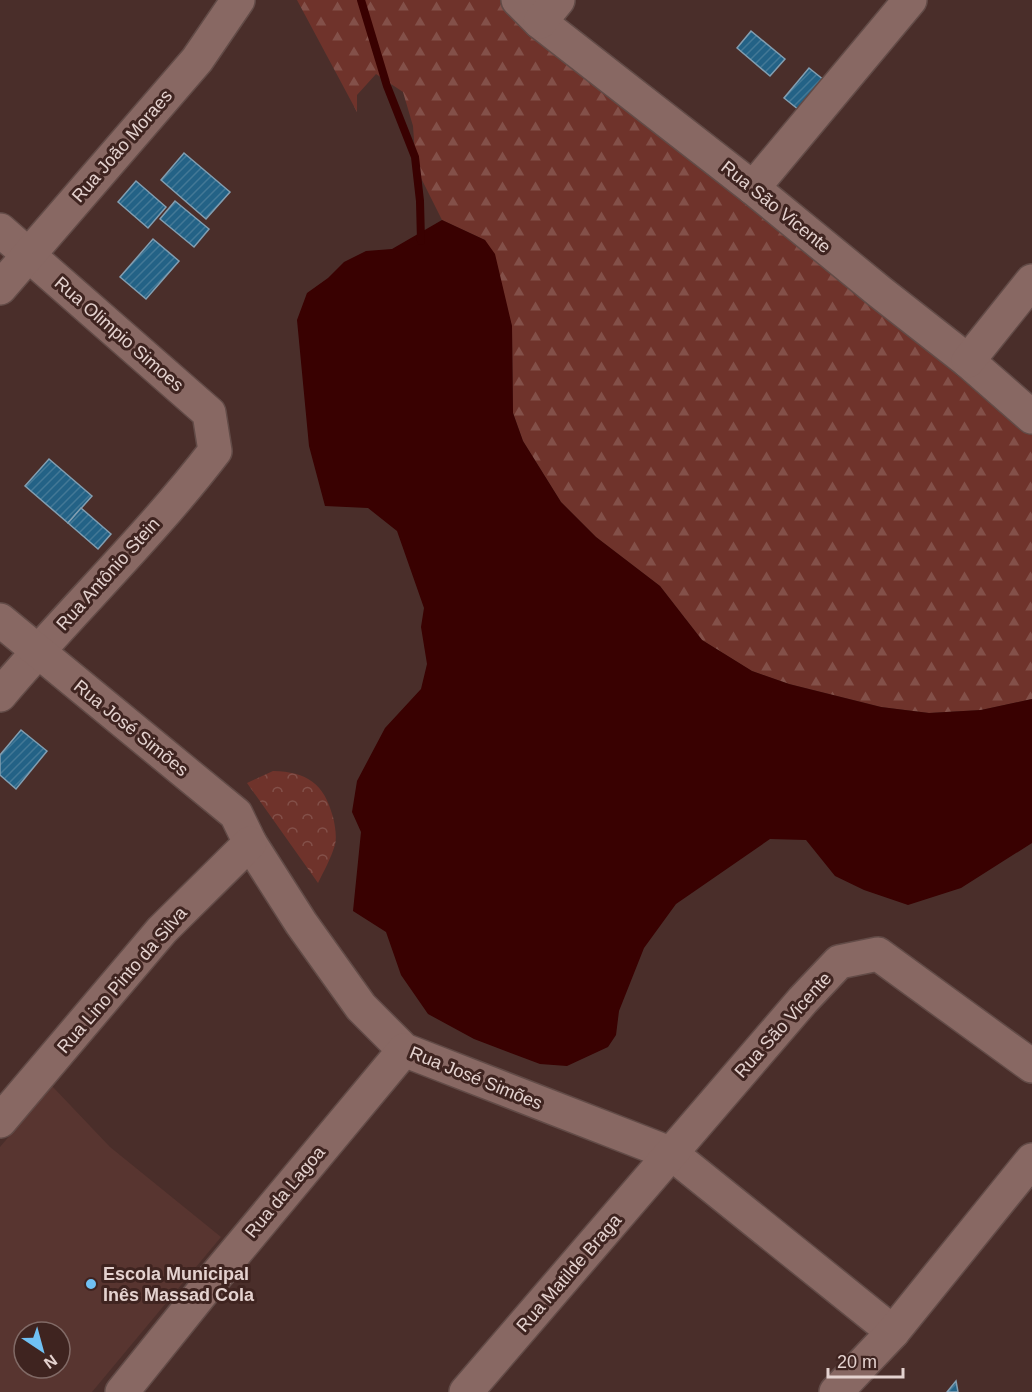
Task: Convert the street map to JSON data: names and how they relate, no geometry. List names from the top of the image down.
{
  "streets": {
    "street": [
      "Rua João Moraes",
      "Rua São Vicente",
      "Rua Olimpio Simoes",
      "Rua Antônio Stein",
      "Rua José Simões",
      "Rua Lino Pinto da Silva",
      "Rua da Lagoa",
      "Rua Matilde Braga"
    ]
  },
  "crossings": [
    ["Rua João Moraes", "Rua Olimpio Simoes"],
    ["Rua São Vicente", "Rua José Simões"],
    ["Rua São Vicente", "Rua Matilde Braga"],
    ["Rua Olimpio Simoes", "Rua Antônio Stein"],
    ["Rua Antônio Stein", "Rua José Simões"],
    ["Rua José Simões", "Rua Lino Pinto da Silva"],
    ["Rua José Simões", "Rua da Lagoa"],
    ["Rua José Simões", "Rua Matilde Braga"]
  ],
  "places": ["Escola Municipal Inês Massad Cola"],
  "scale_bar": "20 m",
  "north": "bottom right"
}
